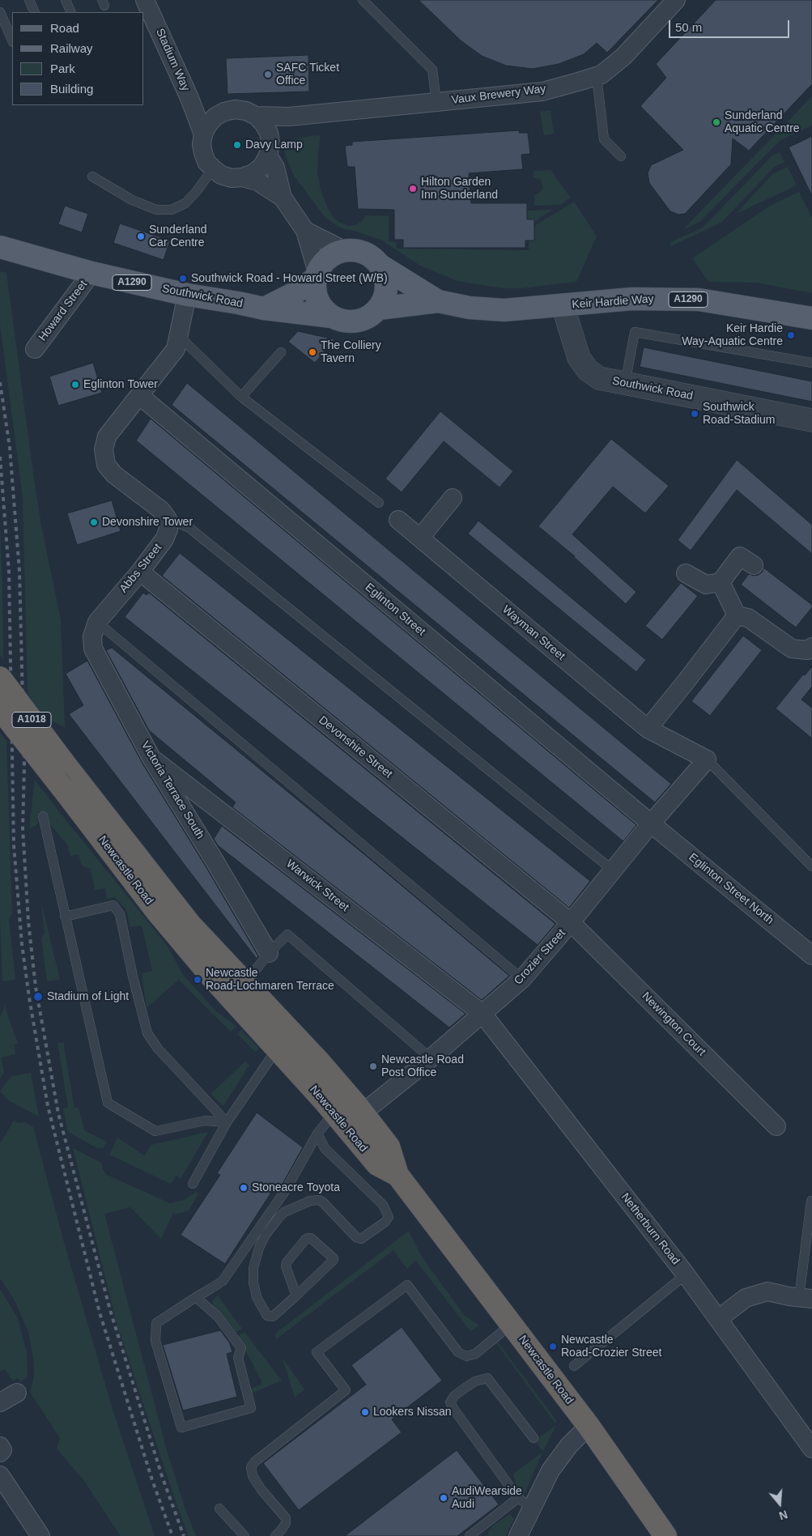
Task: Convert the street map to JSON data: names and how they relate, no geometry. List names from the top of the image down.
{
  "streets": {
    "highway": ["A1018", "Newcastle Road"],
    "main road": ["A1290", "Southwick Road", "Keir Hardie Way"],
    "street": [
      "Stadium Way",
      "Vaux Brewery Way",
      "Howard Street",
      "Abbs Street",
      "Eglinton Street",
      "Wayman Street",
      "Devonshire Street",
      "Victoria Terrace South",
      "Warwick Street",
      "Eglinton Street North",
      "Crozier Street",
      "Newington Court",
      "Netherburn Road"
    ]
  },
  "crossings": [
    ["Stadium Way", "Vaux Brewery Way"],
    ["A1290", "Southwick Road"],
    ["A1290", "Keir Hardie Way"],
    ["Southwick Road", "Keir Hardie Way"],
    ["Southwick Road", "Howard Street"],
    ["Abbs Street", "Devonshire Street"],
    ["Abbs Street", "Victoria Terrace South"],
    ["Eglinton Street", "Eglinton Street North"],
    ["Eglinton Street", "Crozier Street"],
    ["Wayman Street", "Crozier Street"],
    ["A1018", "Newcastle Road"],
    ["A1018", "Crozier Street"],
    ["Devonshire Street", "Crozier Street"],
    ["Devonshire Street", "Newington Court"],
    ["Victoria Terrace South", "Warwick Street"],
    ["Newcastle Road", "Crozier Street"],
    ["Warwick Street", "Crozier Street"],
    ["Warwick Street", "Netherburn Road"],
    ["Eglinton Street North", "Crozier Street"],
    ["Crozier Street", "Newington Court"],
    ["Crozier Street", "Netherburn Road"]
  ],
  "places": [
    "SAFC Ticket Office",
    "Sunderland Aquatic Centre",
    "Davy Lamp",
    "Hilton Garden Inn Sunderland",
    "Sunderland Car Centre",
    "Southwick Road - Howard Street (W/B)",
    "Keir Hardie Way-Aquatic Centre",
    "The Colliery Tavern",
    "Eglinton Tower",
    "Southwick Road-Stadium",
    "Devonshire Tower",
    "Newcastle Road-Lochmaren Terrace",
    "Stadium of Light",
    "Newcastle Road Post Office",
    "Stoneacre Toyota",
    "Newcastle Road-Crozier Street",
    "Lookers Nissan",
    "AudiWearside Audi"
  ],
  "legend": [
    "Road",
    "Railway",
    "Park",
    "Building"
  ],
  "scale_bar": "50 m",
  "north": "bottom"
}
